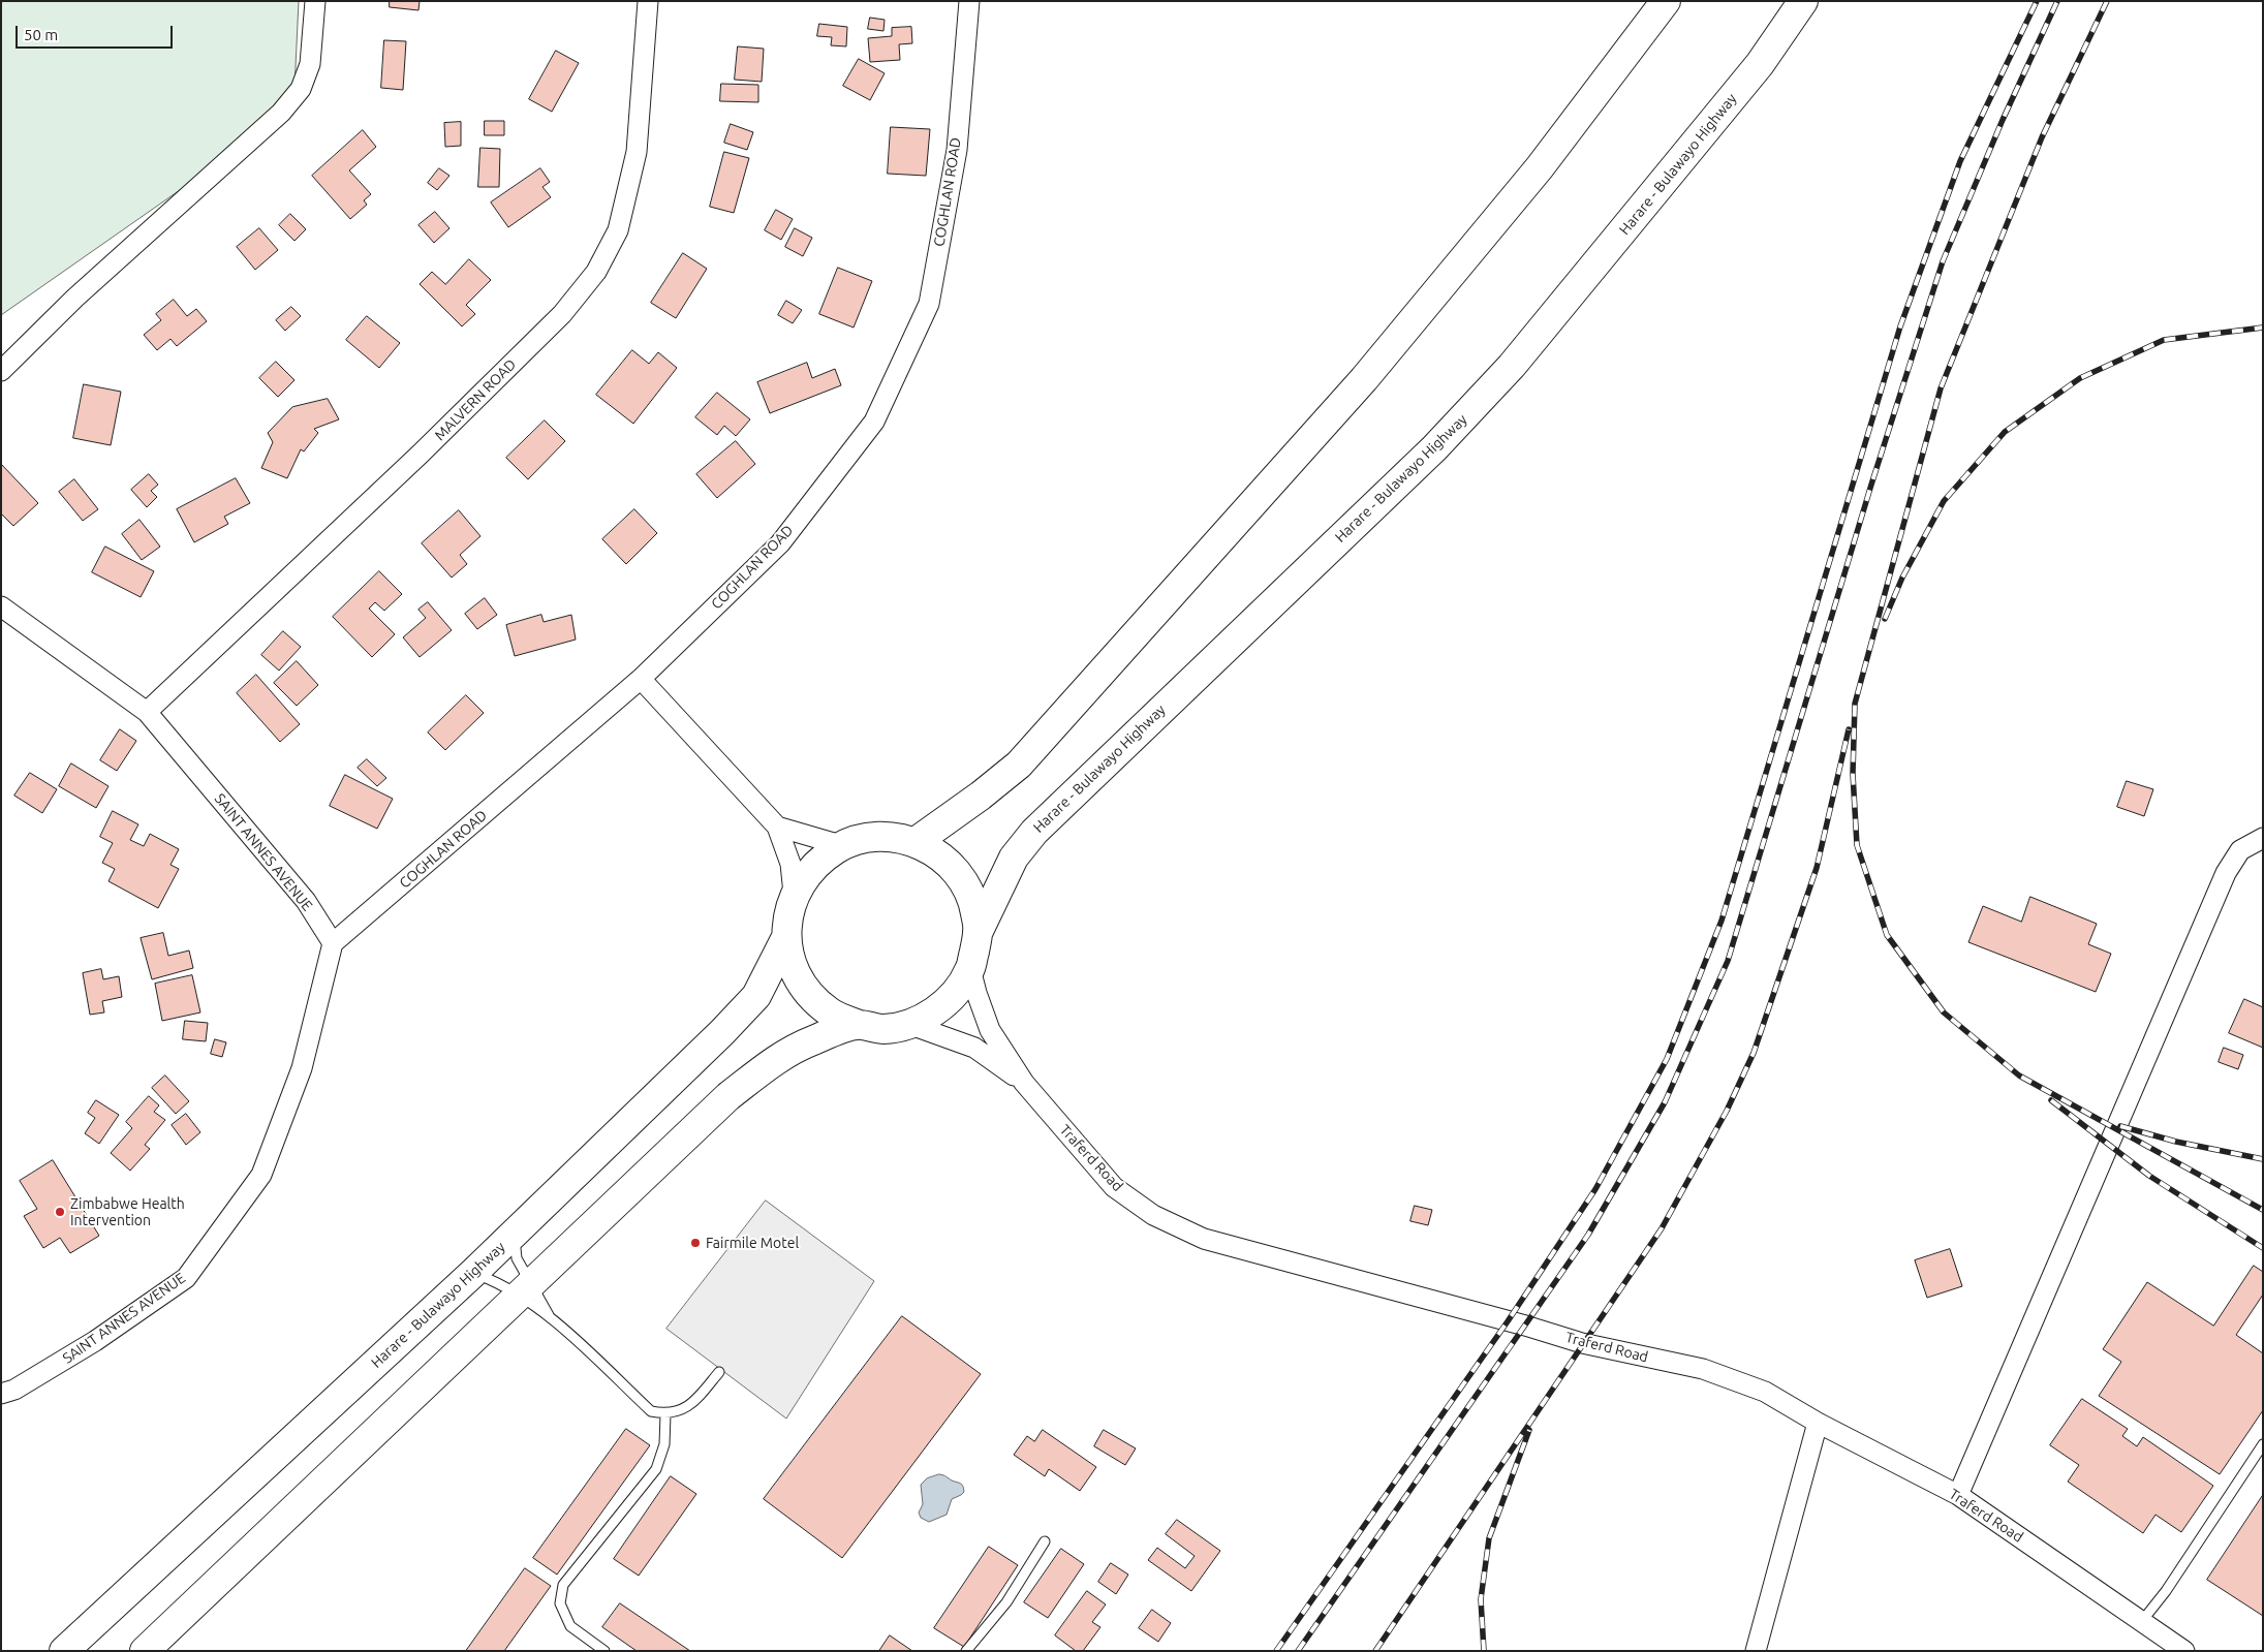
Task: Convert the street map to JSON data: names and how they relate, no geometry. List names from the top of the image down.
{
  "streets": {
    "highway": ["Harare - Bulawayo Highway"],
    "street": [
      "COGHLAN ROAD",
      "MALVERN ROAD",
      "SAINT ANNES AVENUE",
      "Traferd Road"
    ]
  },
  "crossings": [
    ["Harare - Bulawayo Highway", "Traferd Road"],
    ["COGHLAN ROAD", "SAINT ANNES AVENUE"],
    ["MALVERN ROAD", "SAINT ANNES AVENUE"]
  ],
  "places": ["Zimbabwe Health Intervention", "Fairmile Motel"],
  "scale_bar": "50 m"
}
